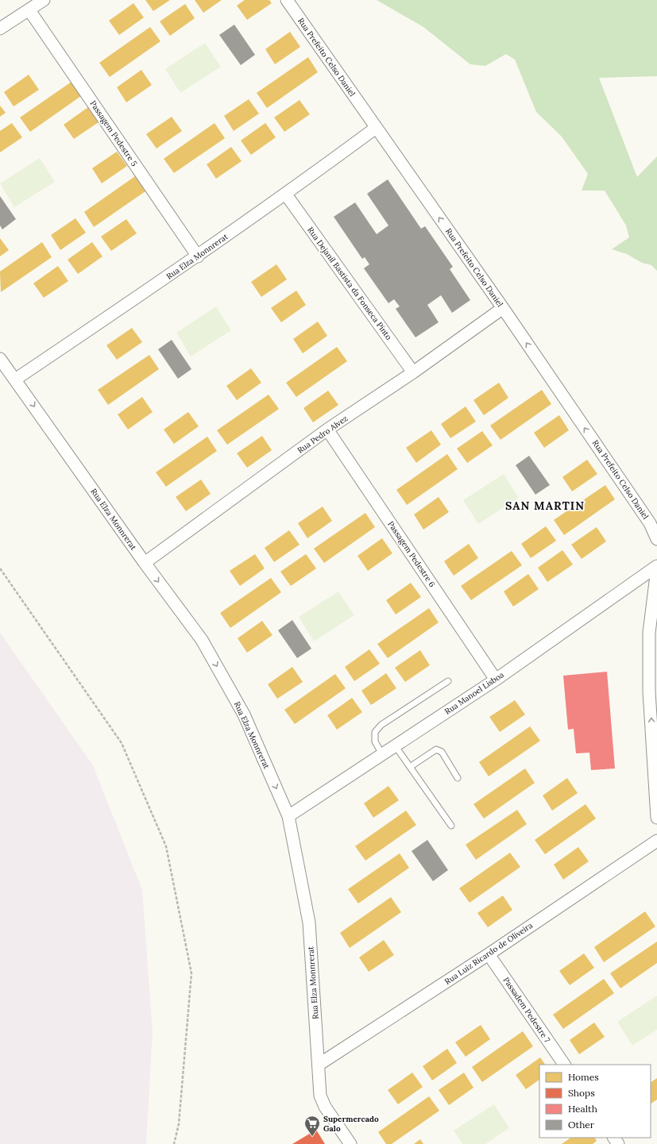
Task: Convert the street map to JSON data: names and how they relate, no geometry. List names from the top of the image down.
{
  "streets": {
    "street": [
      "Rua Prefeito Celso Daniel",
      "Passagem Pedestre 5",
      "Rua Elza Monnrerat",
      "Rua Dejanil Bastista da Fonseca Pinto",
      "Rua Pedro Alvez",
      "Passagem Pedestre 6",
      "Rua Manoel Lisboa",
      "Rua Luiz Ricardo de Oliveira",
      "Passadem Pedestre 7"
    ]
  },
  "crossings": [
    ["Rua Prefeito Celso Daniel", "Rua Elza Monnrerat"],
    ["Rua Prefeito Celso Daniel", "Rua Pedro Alvez"],
    ["Passagem Pedestre 5", "Rua Elza Monnrerat"],
    ["Rua Elza Monnrerat", "Rua Dejanil Bastista da Fonseca Pinto"],
    ["Rua Elza Monnrerat", "Rua Pedro Alvez"],
    ["Rua Elza Monnrerat", "Rua Manoel Lisboa"],
    ["Rua Elza Monnrerat", "Rua Luiz Ricardo de Oliveira"],
    ["Rua Dejanil Bastista da Fonseca Pinto", "Rua Pedro Alvez"],
    ["Rua Pedro Alvez", "Passagem Pedestre 6"],
    ["Passagem Pedestre 6", "Rua Manoel Lisboa"],
    ["Rua Luiz Ricardo de Oliveira", "Passadem Pedestre 7"]
  ],
  "one_way": ["Rua Prefeito Celso Daniel", "Rua Elza Monnrerat"],
  "districts": ["SAN MARTIN"],
  "places": {
    "supermarket": ["Supermercado Galo"]
  },
  "legend": [
    "Homes",
    "Shops",
    "Health",
    "Other"
  ]
}
